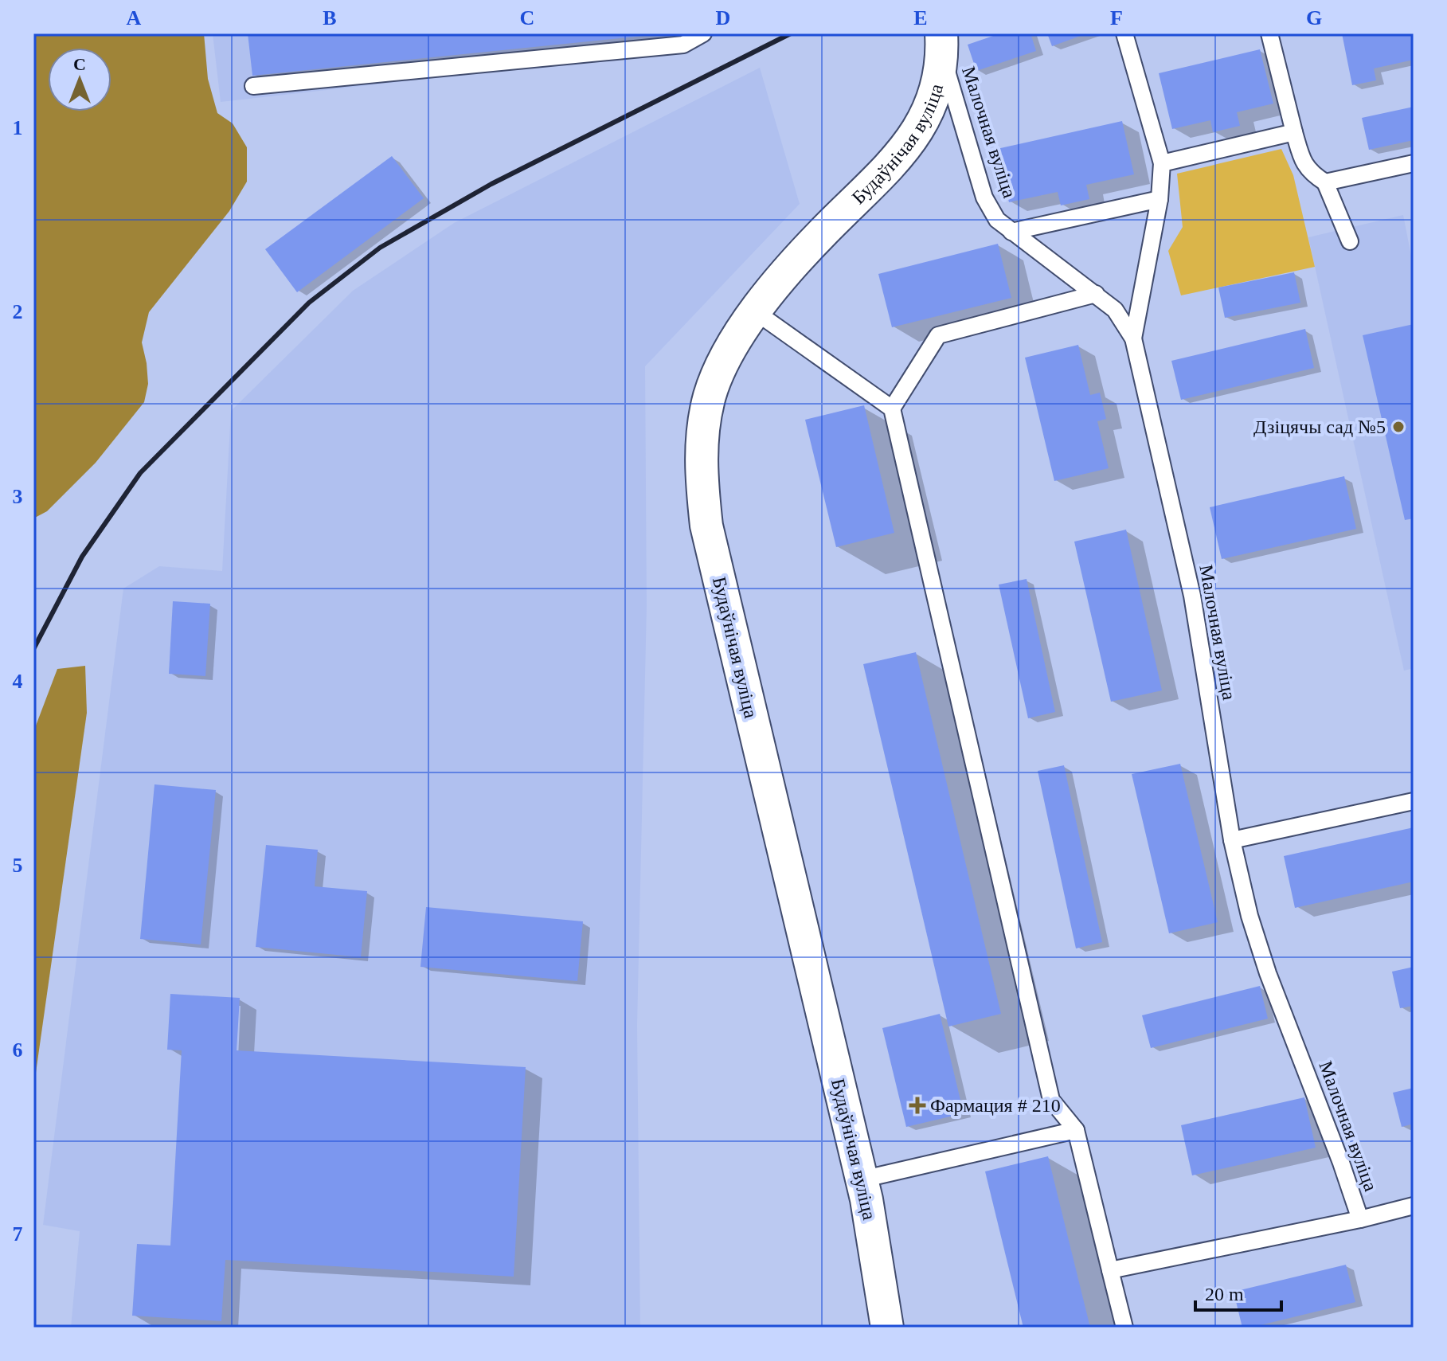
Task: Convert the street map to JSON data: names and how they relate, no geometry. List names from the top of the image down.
{
  "streets": {
    "street": ["Будаўнічая вуліца"],
    "lane": ["Малочная вуліца"]
  },
  "crossings": [
    ["Малочная вуліца", "Будаўнічая вуліца"]
  ],
  "places": {
    "other": ["Дзіцячы сад №5"],
    "health": ["Фармация # 210"]
  },
  "scale_bar": "20 m",
  "north": "top",
  "grid": {
    "columns": [
      "A",
      "B",
      "C",
      "D",
      "E",
      "F",
      "G"
    ],
    "rows": [
      "1",
      "2",
      "3",
      "4",
      "5",
      "6",
      "7"
    ]
  }
}
